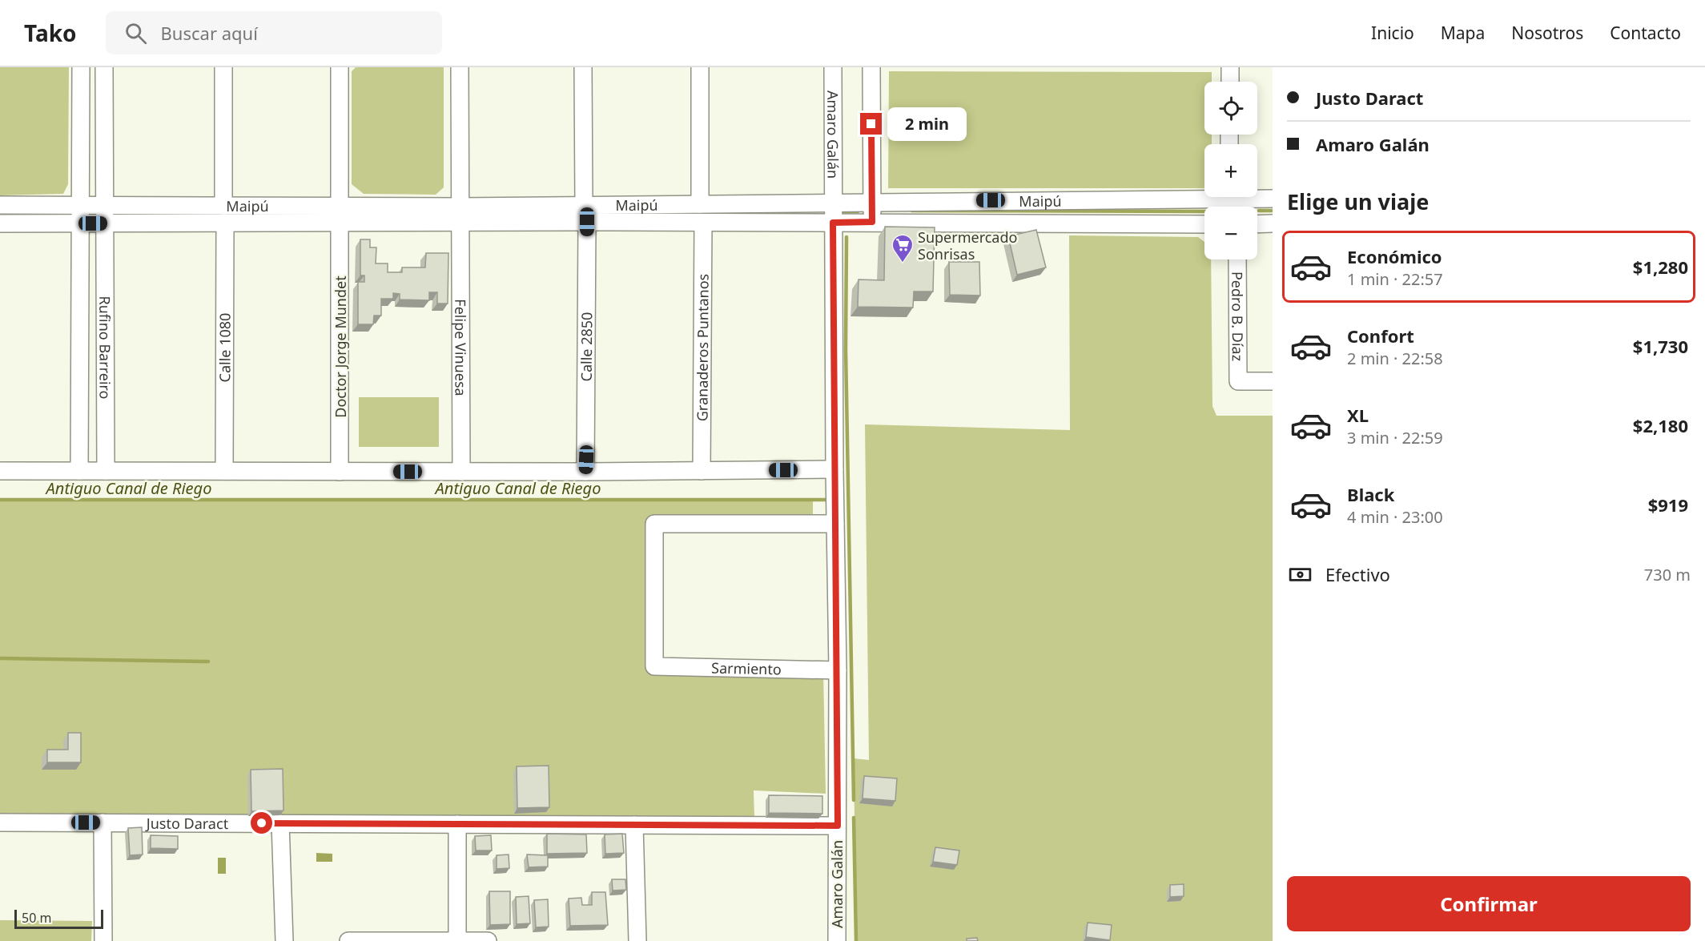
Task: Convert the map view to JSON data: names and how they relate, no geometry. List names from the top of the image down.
{
  "streets": {
    "street": [
      "Amaro Galán",
      "Maipú",
      "Pedro B. Díaz",
      "Rufino Barreiro",
      "Calle 1080",
      "Doctor Jorge Mundet",
      "Felipe Vinuesa",
      "Calle 2850",
      "Granaderos Puntanos",
      "Sarmiento",
      "Justo Daract"
    ]
  },
  "crossings": [
    ["Amaro Galán", "Maipú"],
    ["Amaro Galán", "Sarmiento"],
    ["Amaro Galán", "Justo Daract"],
    ["Maipú", "Rufino Barreiro"],
    ["Maipú", "Calle 1080"],
    ["Maipú", "Doctor Jorge Mundet"],
    ["Maipú", "Felipe Vinuesa"],
    ["Maipú", "Calle 2850"],
    ["Maipú", "Granaderos Puntanos"]
  ],
  "water": ["Antiguo Canal de Riego"],
  "places": {
    "supermarket": ["Supermercado Sonrisas"]
  },
  "scale_bar": "50 m",
  "page": {
    "header": "Tako",
    "search": "Buscar aquí",
    "nav": [
      "Inicio",
      "Mapa",
      "Nosotros",
      "Contacto"
    ],
    "banner": ["Justo Daract", "Amaro Galán"],
    "map_buttons": ["+", "−"],
    "bubble": "2 min",
    "heading": "Elige un viaje",
    "list": [
      {
        "name": "Económico",
        "note": "1 min · 22:57",
        "value": "$1,280"
      },
      {
        "name": "Confort",
        "note": "2 min · 22:58",
        "value": "$1,730"
      },
      {
        "name": "XL",
        "note": "3 min · 22:59",
        "value": "$2,180"
      },
      {
        "name": "Black",
        "note": "4 min · 23:00",
        "value": "$919"
      }
    ],
    "pay": ["Efectivo", "730 m"],
    "buttons": "Confirmar",
    "scale": "50 m"
  }
}
